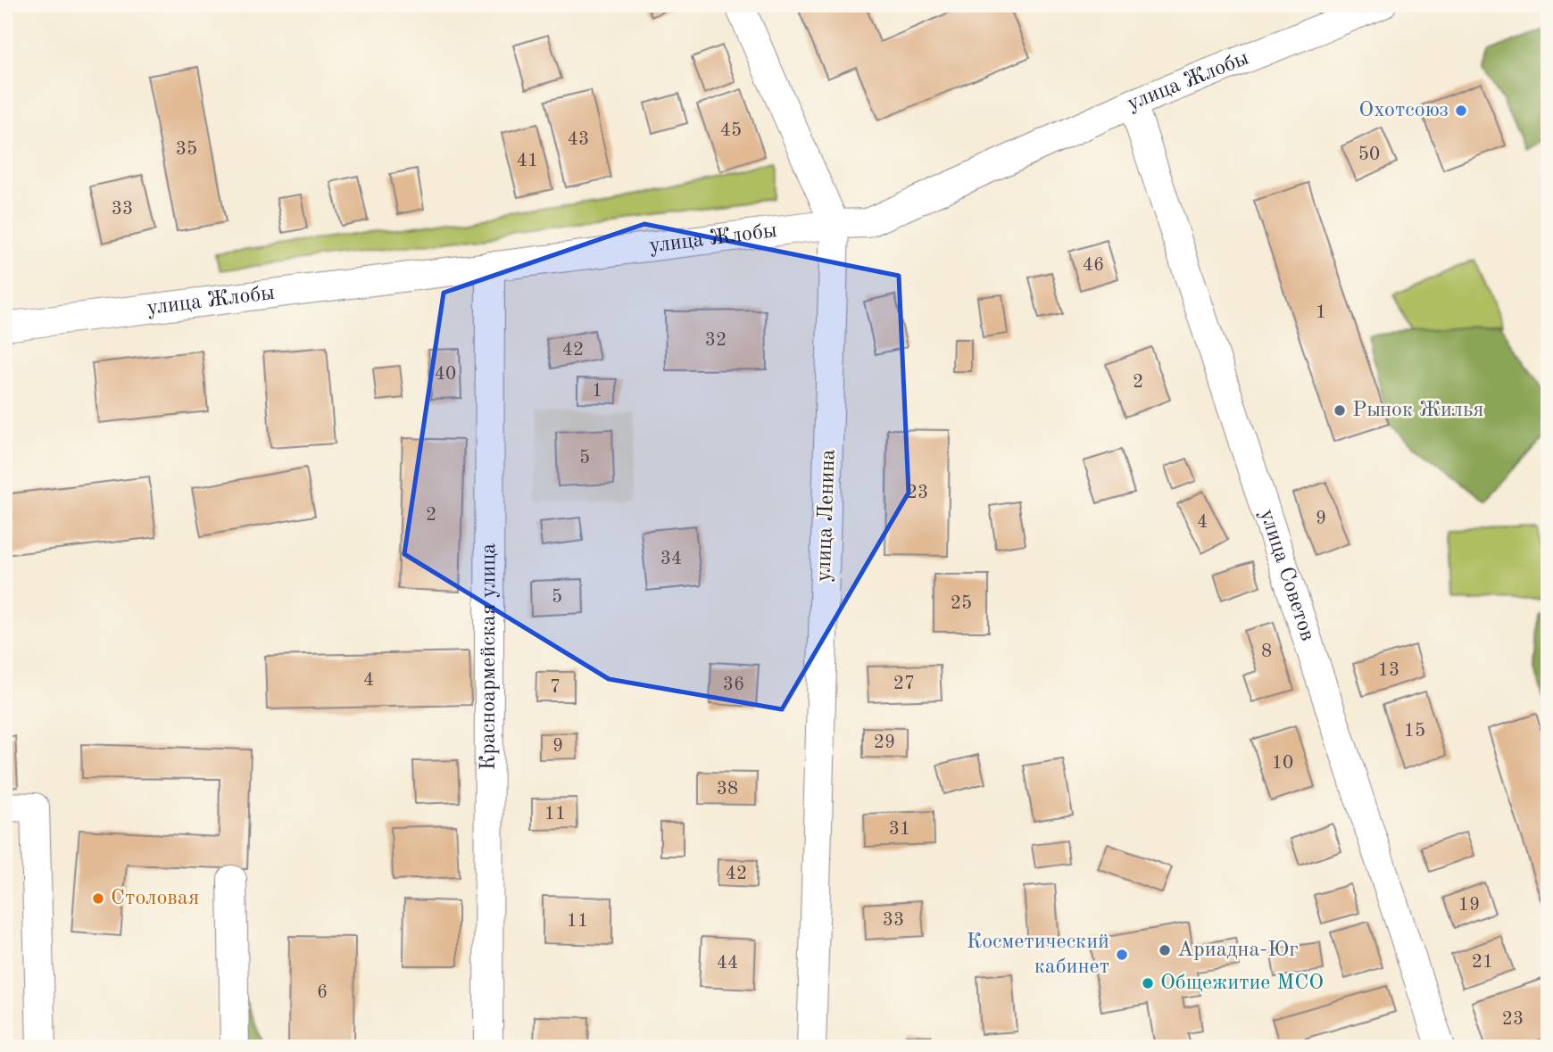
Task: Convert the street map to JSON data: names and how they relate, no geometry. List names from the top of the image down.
{
  "streets": {
    "street": [
      "улица Жлобы",
      "улица Ленина",
      "улица Советов",
      "Красноармейская улица"
    ]
  },
  "crossings": [
    ["улица Жлобы", "улица Ленина"],
    ["улица Жлобы", "улица Советов"],
    ["улица Жлобы", "Красноармейская улица"]
  ],
  "places": [
    "Охотсоюз",
    "Рынок Жилья",
    "Столовая",
    "Ариадна-Юг",
    "Косметический кабинет",
    "Общежитие МСО"
  ],
  "house_numbers": [
    "45",
    "43",
    "35",
    "50",
    "41",
    "33",
    "46",
    "1",
    "32",
    "42",
    "40",
    "2",
    "1",
    "5",
    "23",
    "2",
    "9",
    "4",
    "34",
    "5",
    "25",
    "8",
    "13",
    "4",
    "27",
    "36",
    "7",
    "15",
    "29",
    "9",
    "10",
    "38",
    "11",
    "31",
    "42",
    "19",
    "33",
    "11",
    "21",
    "44",
    "6",
    "23"
  ]
}
